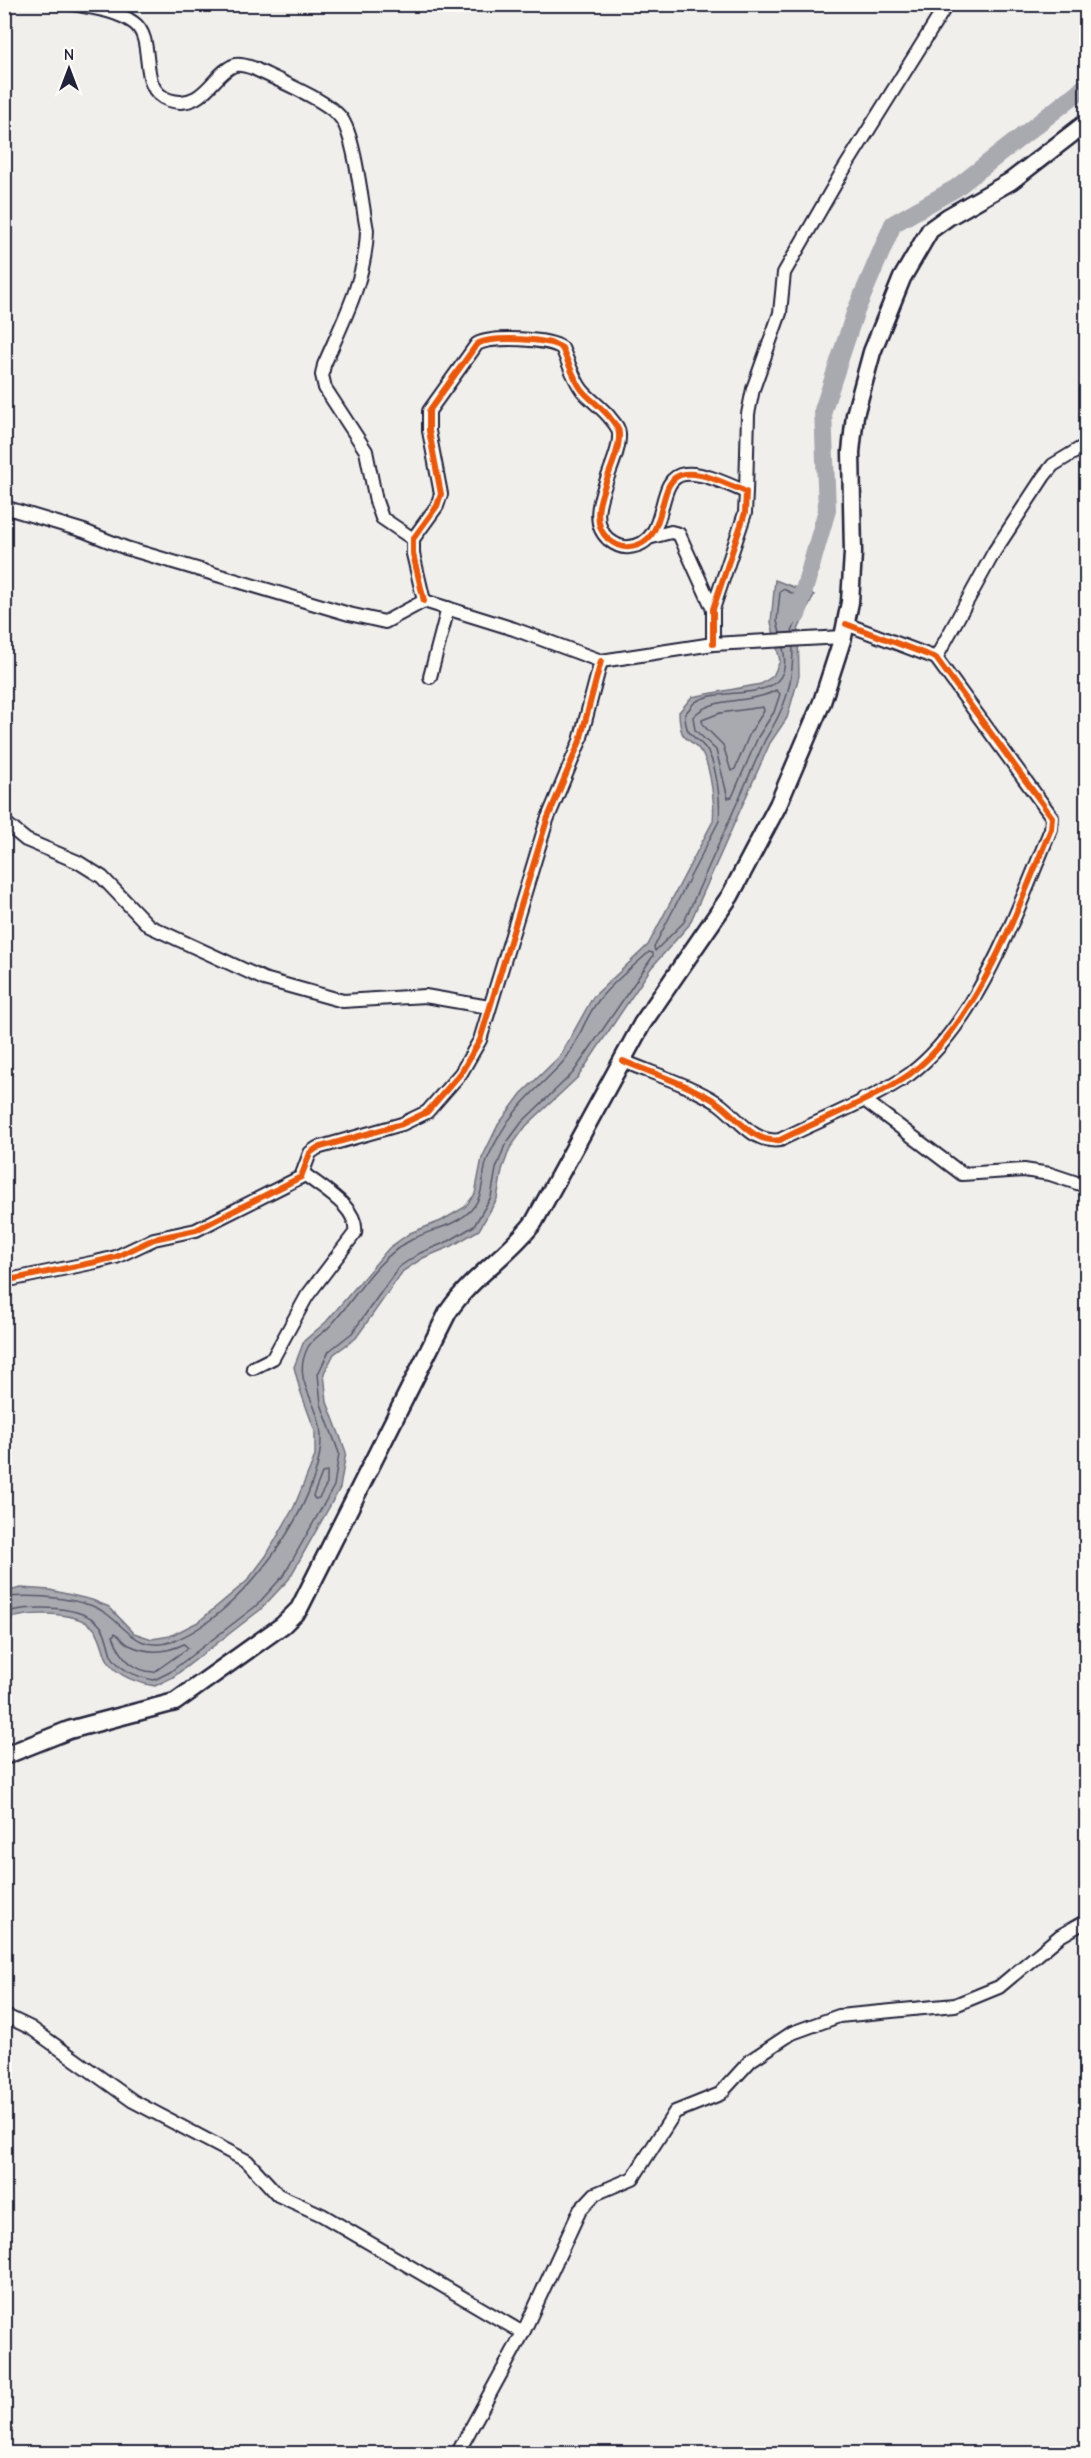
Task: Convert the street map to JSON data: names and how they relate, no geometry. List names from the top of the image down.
{
  "north": "top"
}
